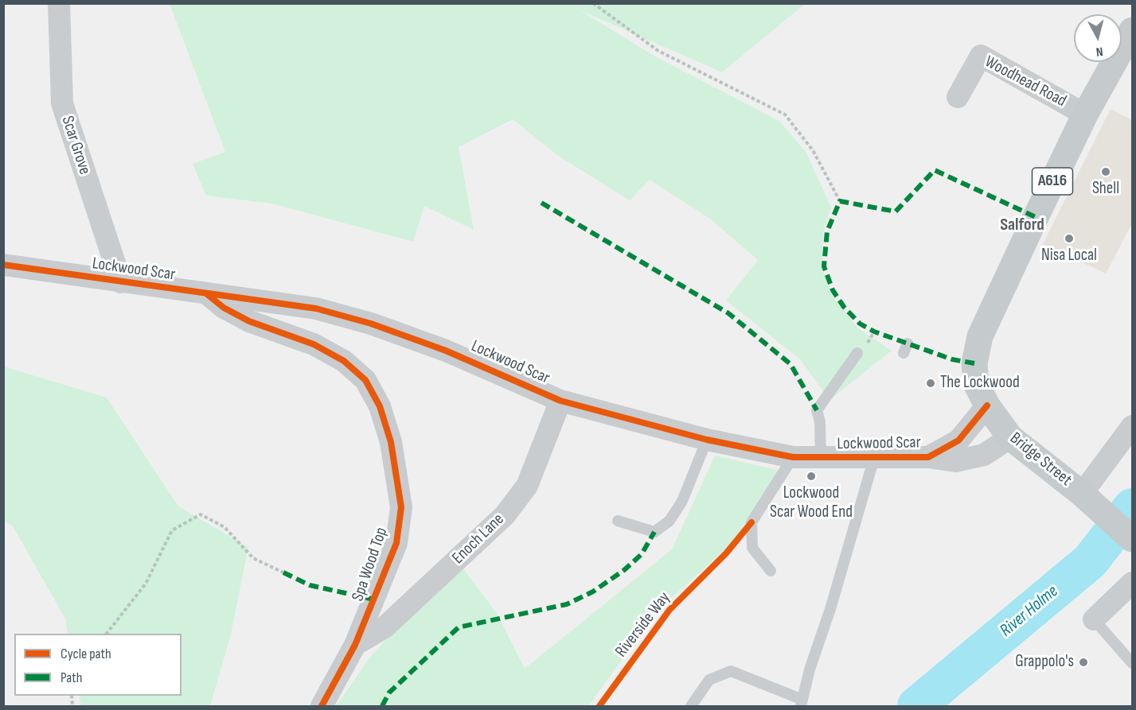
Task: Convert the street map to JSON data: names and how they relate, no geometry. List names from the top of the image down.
{
  "streets": {
    "main road": ["Woodhead Road", "A616", "Bridge Street"],
    "street": [
      "Scar Grove",
      "Lockwood Scar",
      "Enoch Lane",
      "Spa Wood Top"
    ],
    "cycle path": ["Riverside Way"]
  },
  "crossings": [
    ["Woodhead Road", "Bridge Street"],
    ["Scar Grove", "Lockwood Scar"],
    ["Lockwood Scar", "Bridge Street"],
    ["Lockwood Scar", "Enoch Lane"],
    ["Lockwood Scar", "Spa Wood Top"],
    ["Enoch Lane", "Spa Wood Top"]
  ],
  "districts": ["Salford"],
  "water": ["River Holme"],
  "places": [
    "Shell",
    "Nisa Local",
    "The Lockwood",
    "Lockwood Scar Wood End",
    "Grappolo's"
  ],
  "legend": ["Cycle path", "Path"],
  "north": "bottom"
}
